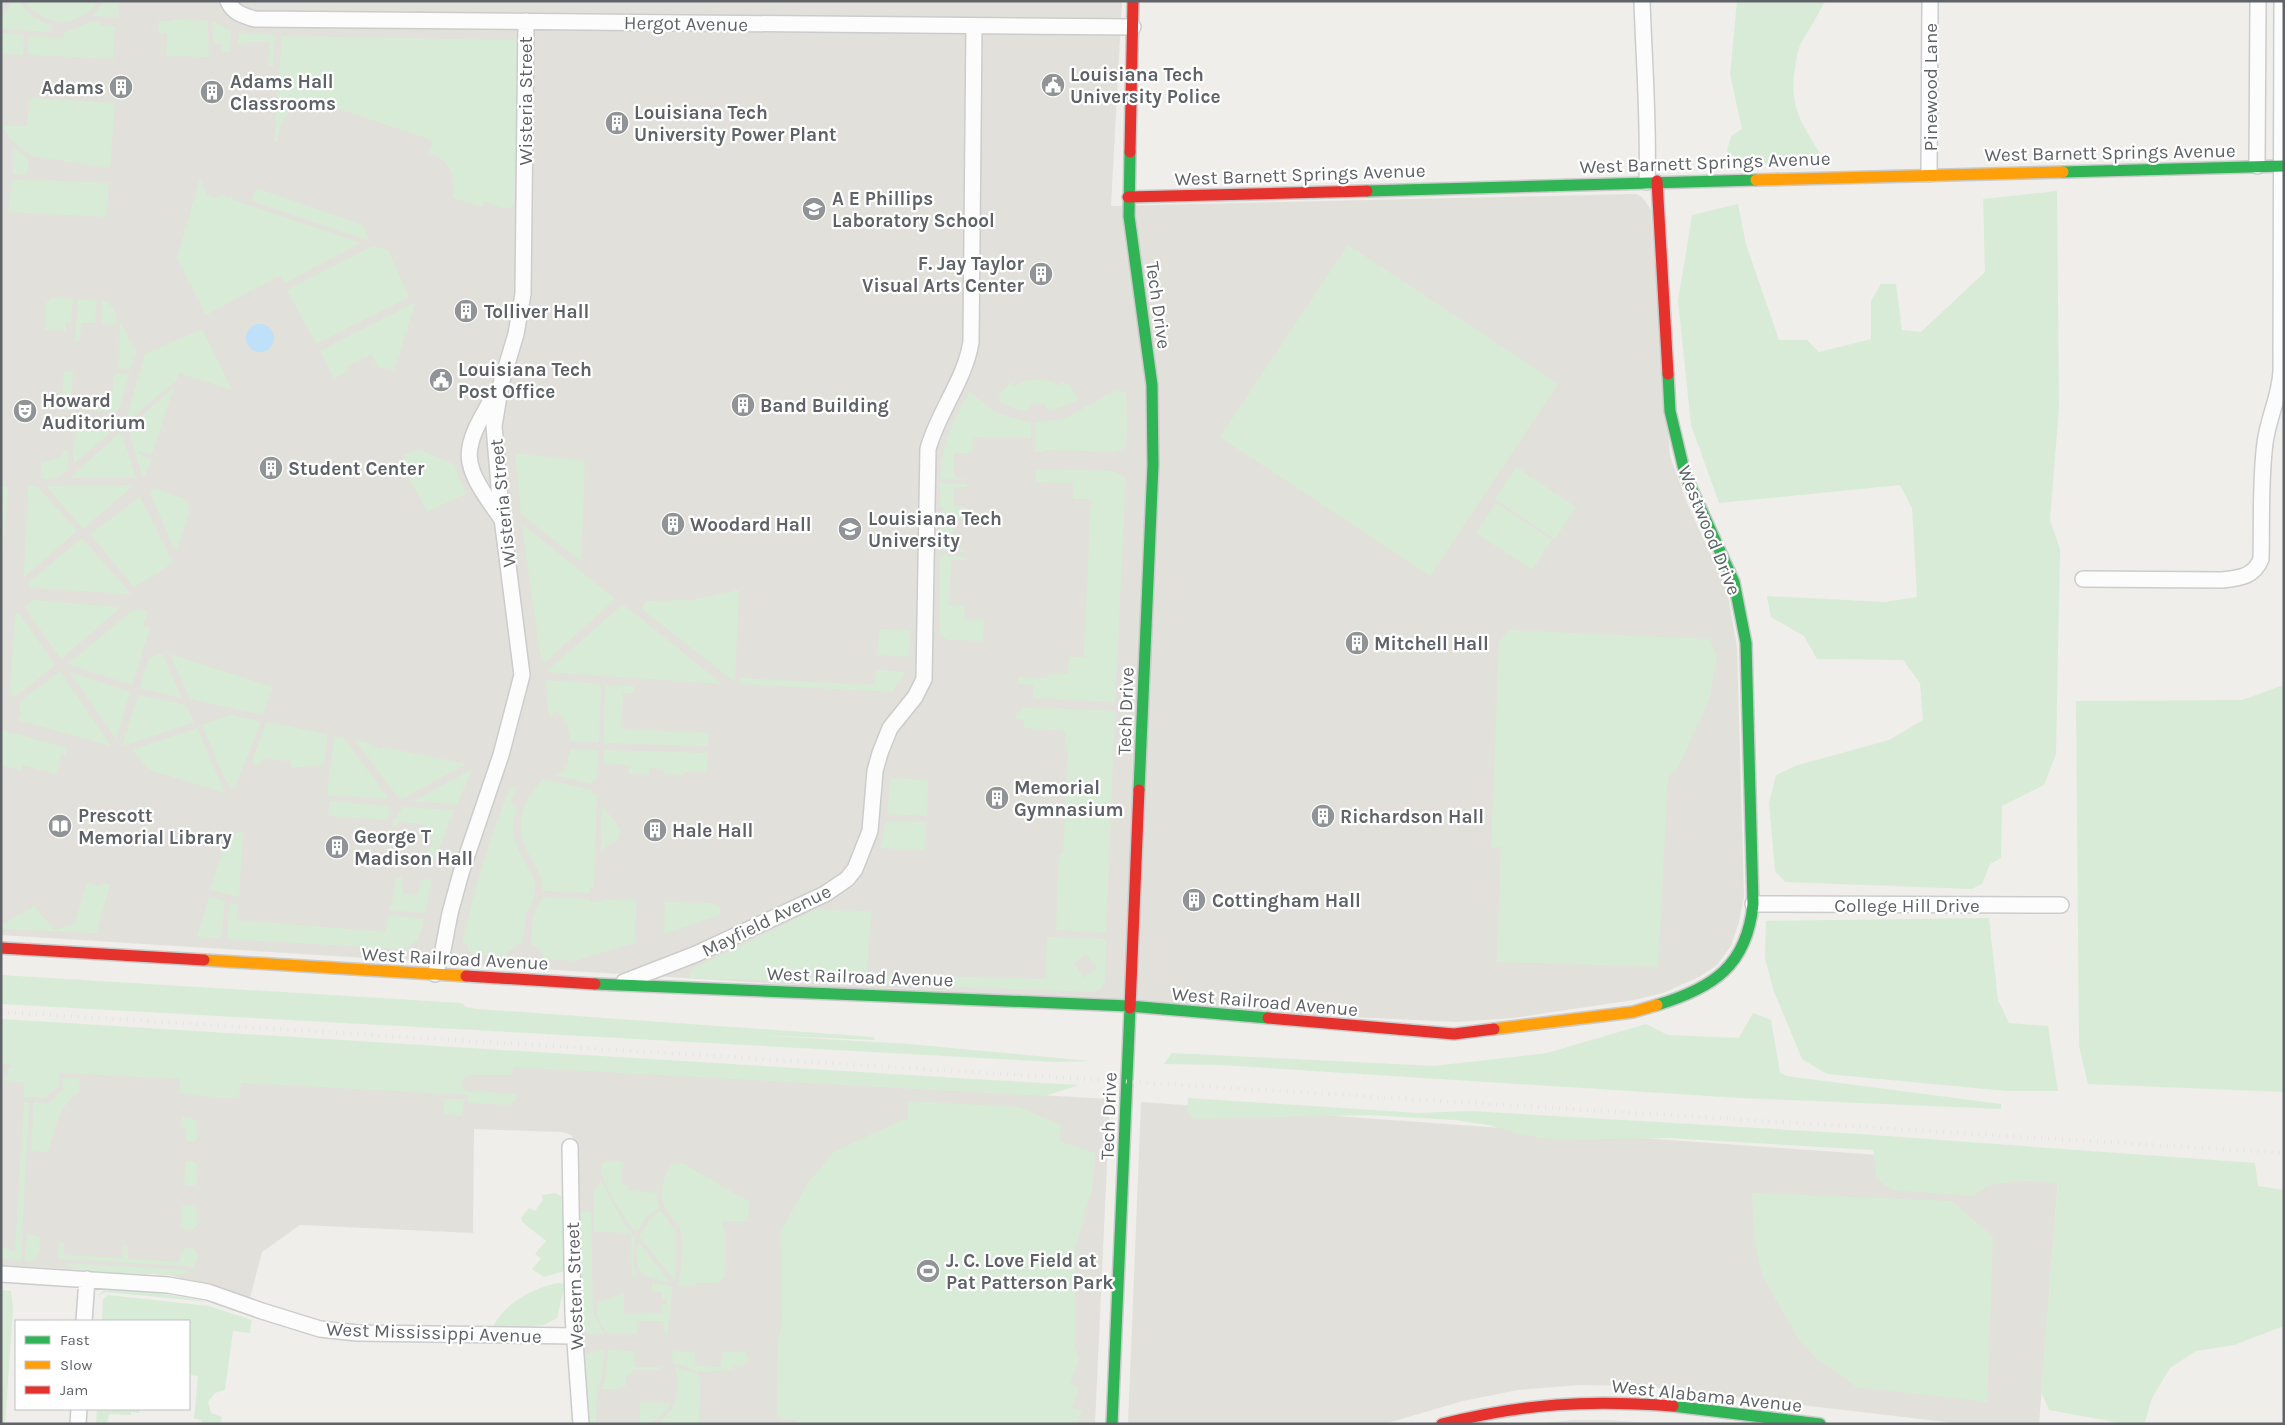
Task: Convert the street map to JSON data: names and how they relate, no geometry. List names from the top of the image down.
{
  "streets": {
    "street": [
      "Hergot Avenue",
      "Pinewood Lane",
      "Wisteria Street",
      "West Barnett Springs Avenue",
      "Tech Drive",
      "Westwood Drive",
      "College Hill Drive",
      "Mayfield Avenue",
      "West Railroad Avenue",
      "Western Street",
      "West Mississippi Avenue",
      "West Alabama Avenue"
    ]
  },
  "crossings": [
    ["Hergot Avenue", "Wisteria Street"],
    ["Hergot Avenue", "Tech Drive"],
    ["Hergot Avenue", "Mayfield Avenue"],
    ["Pinewood Lane", "West Barnett Springs Avenue"],
    ["Wisteria Street", "West Railroad Avenue"],
    ["West Barnett Springs Avenue", "Tech Drive"],
    ["West Barnett Springs Avenue", "Westwood Drive"],
    ["Tech Drive", "West Railroad Avenue"],
    ["Westwood Drive", "College Hill Drive"],
    ["Westwood Drive", "West Railroad Avenue"],
    ["Mayfield Avenue", "West Railroad Avenue"],
    ["Western Street", "West Mississippi Avenue"]
  ],
  "places": {
    "public building": ["Louisiana Tech University Police", "Louisiana Tech Post Office"],
    "building": [
      "Adams",
      "Adams Hall Classrooms",
      "Louisiana Tech University Power Plant",
      "F. Jay Taylor Visual Arts Center",
      "Tolliver Hall",
      "Band Building",
      "Student Center",
      "Woodard Hall",
      "Mitchell Hall",
      "Memorial Gymnasium",
      "Richardson Hall",
      "Hale Hall",
      "George T Madison Hall",
      "Cottingham Hall"
    ],
    "school or university": ["A E Phillips Laboratory School", "Louisiana Tech University"],
    "theatre": ["Howard Auditorium"],
    "library": ["Prescott Memorial Library"],
    "sports": ["J. C. Love Field at Pat Patterson Park"]
  },
  "legend": ["Fast", "Slow", "Jam"]
}
